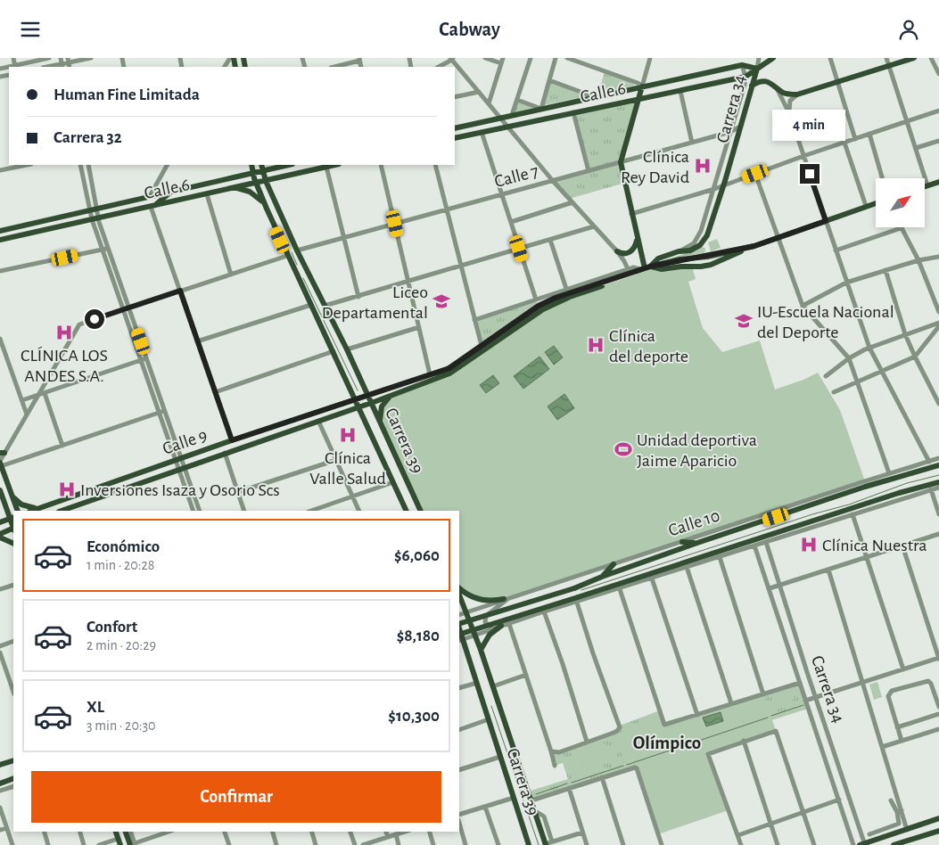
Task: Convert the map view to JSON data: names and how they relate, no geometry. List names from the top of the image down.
{
  "streets": {
    "main road": [
      "Calle 6",
      "Carrera 34",
      "Carrera 39",
      "Calle 9",
      "Calle 10"
    ],
    "street": ["Calle 7"]
  },
  "crossings": [
    ["Calle 6", "Carrera 34"],
    ["Calle 6", "Carrera 39"],
    ["Carrera 34", "Calle 7"],
    ["Carrera 34", "Calle 9"],
    ["Carrera 34", "Calle 10"],
    ["Calle 7", "Carrera 39"],
    ["Carrera 39", "Calle 9"],
    ["Carrera 39", "Calle 10"]
  ],
  "districts": ["Olímpico"],
  "places": {
    "hospital": [
      "Clínica Rey David",
      "CLÍNICA LOS ANDES S.A.",
      "Clínica del deporte",
      "Clínica Valle Salud",
      "Inversiones Isaza y Osorio Scs",
      "Clínica Nuestra"
    ],
    "school or university": ["Liceo Departamental", "IU-Escuela Nacional del Deporte"],
    "sports": ["Unidad deportiva Jaime Aparicio"]
  },
  "north": "top right",
  "page": {
    "header": "Cabway",
    "banner": ["Human Fine Limitada", "Carrera 32"],
    "bubble": "4 min",
    "list": [
      {
        "name": "Económico",
        "note": "1 min · 20:28",
        "value": "$6,060"
      },
      {
        "name": "Confort",
        "note": "2 min · 20:29",
        "value": "$8,180"
      },
      {
        "name": "XL",
        "note": "3 min · 20:30",
        "value": "$10,300"
      }
    ],
    "buttons": "Confirmar"
  }
}
